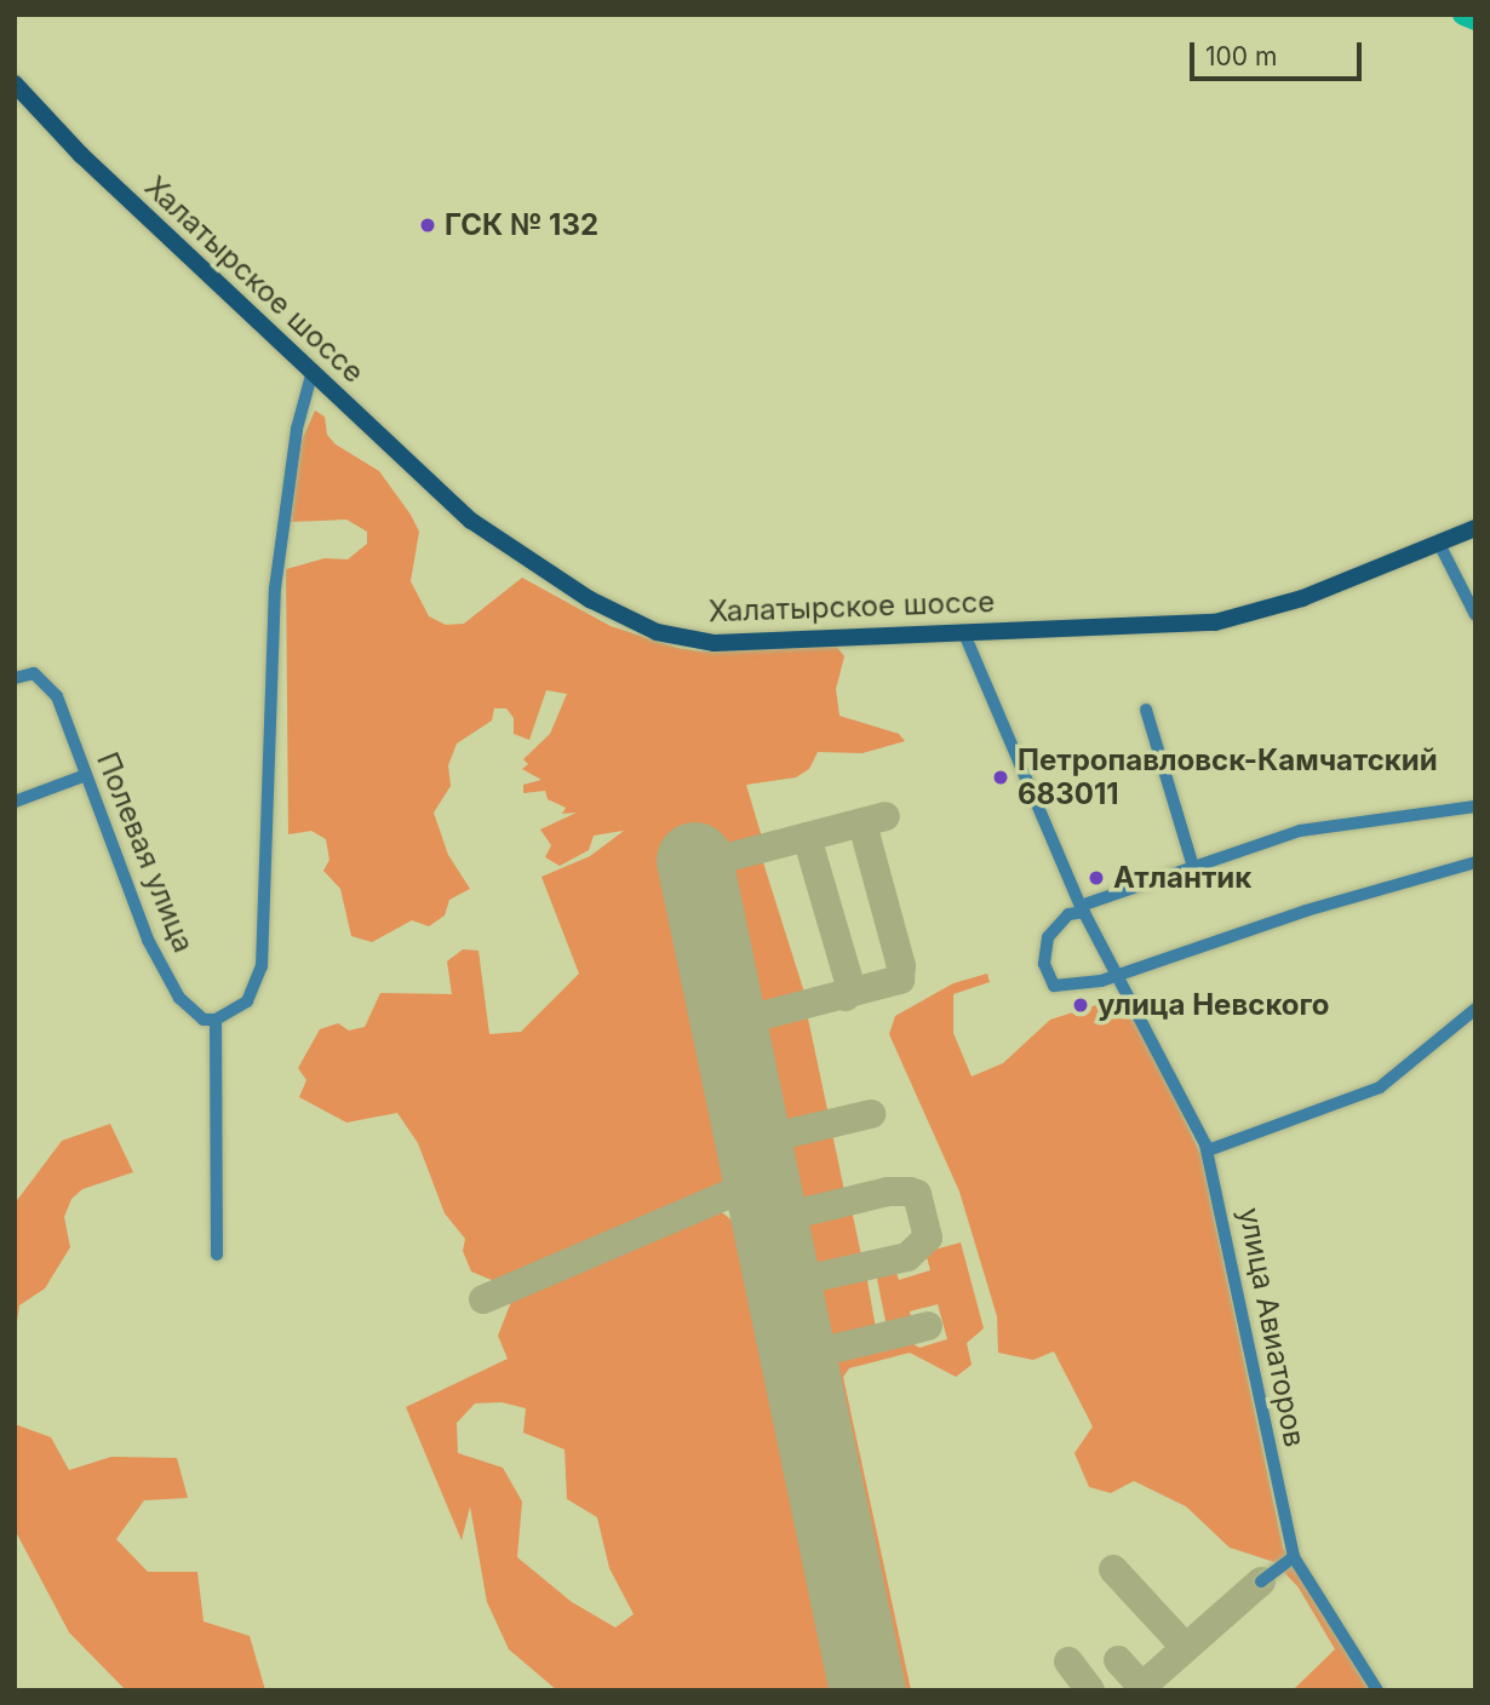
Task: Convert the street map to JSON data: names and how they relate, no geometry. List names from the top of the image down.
{
  "streets": {
    "street": ["Халатырское шоссе", "Полевая улица", "улица Авиаторов"]
  },
  "places": [
    "ГСК № 132",
    "Петропавловск-Камчатский 683011",
    "Атлантик",
    "улица Невского"
  ],
  "scale_bar": "100 m"
}
